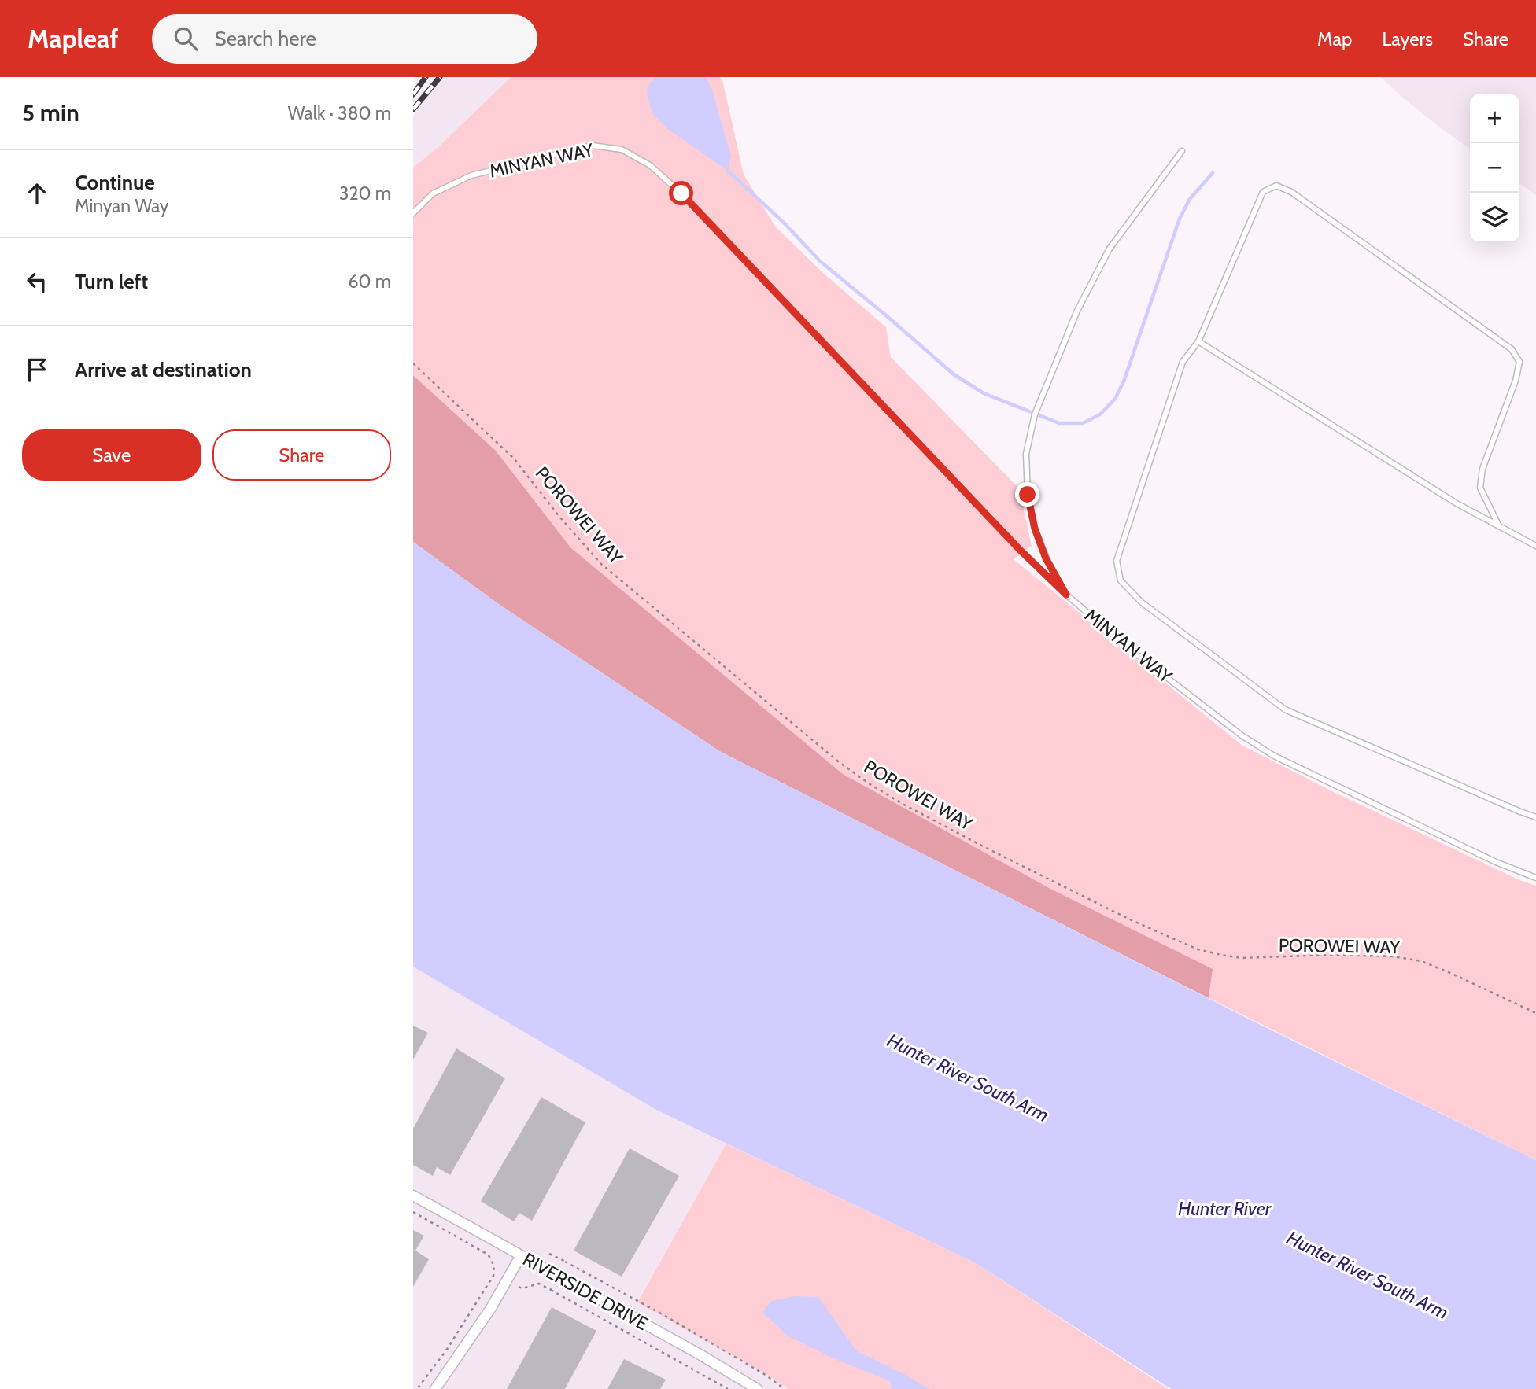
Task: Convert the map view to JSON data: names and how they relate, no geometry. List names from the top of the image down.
{
  "streets": {
    "street": ["RIVERSIDE DRIVE"],
    "lane": ["MINYAN WAY"],
    "path": ["POROWEI WAY"]
  },
  "water": ["Hunter River South Arm", "Hunter River"],
  "page": {
    "header": "Mapleaf",
    "search": "Search here",
    "nav": ["Map", "Layers", "Share"],
    "heading": ["5 min", "Walk · 380 m"],
    "map_buttons": ["+", "−"],
    "list": [
      ["Continue", "Minyan Way", "320 m"],
      ["Turn left", "60 m"],
      "Arrive at destination"
    ],
    "buttons": ["Save", "Share"]
  }
}
